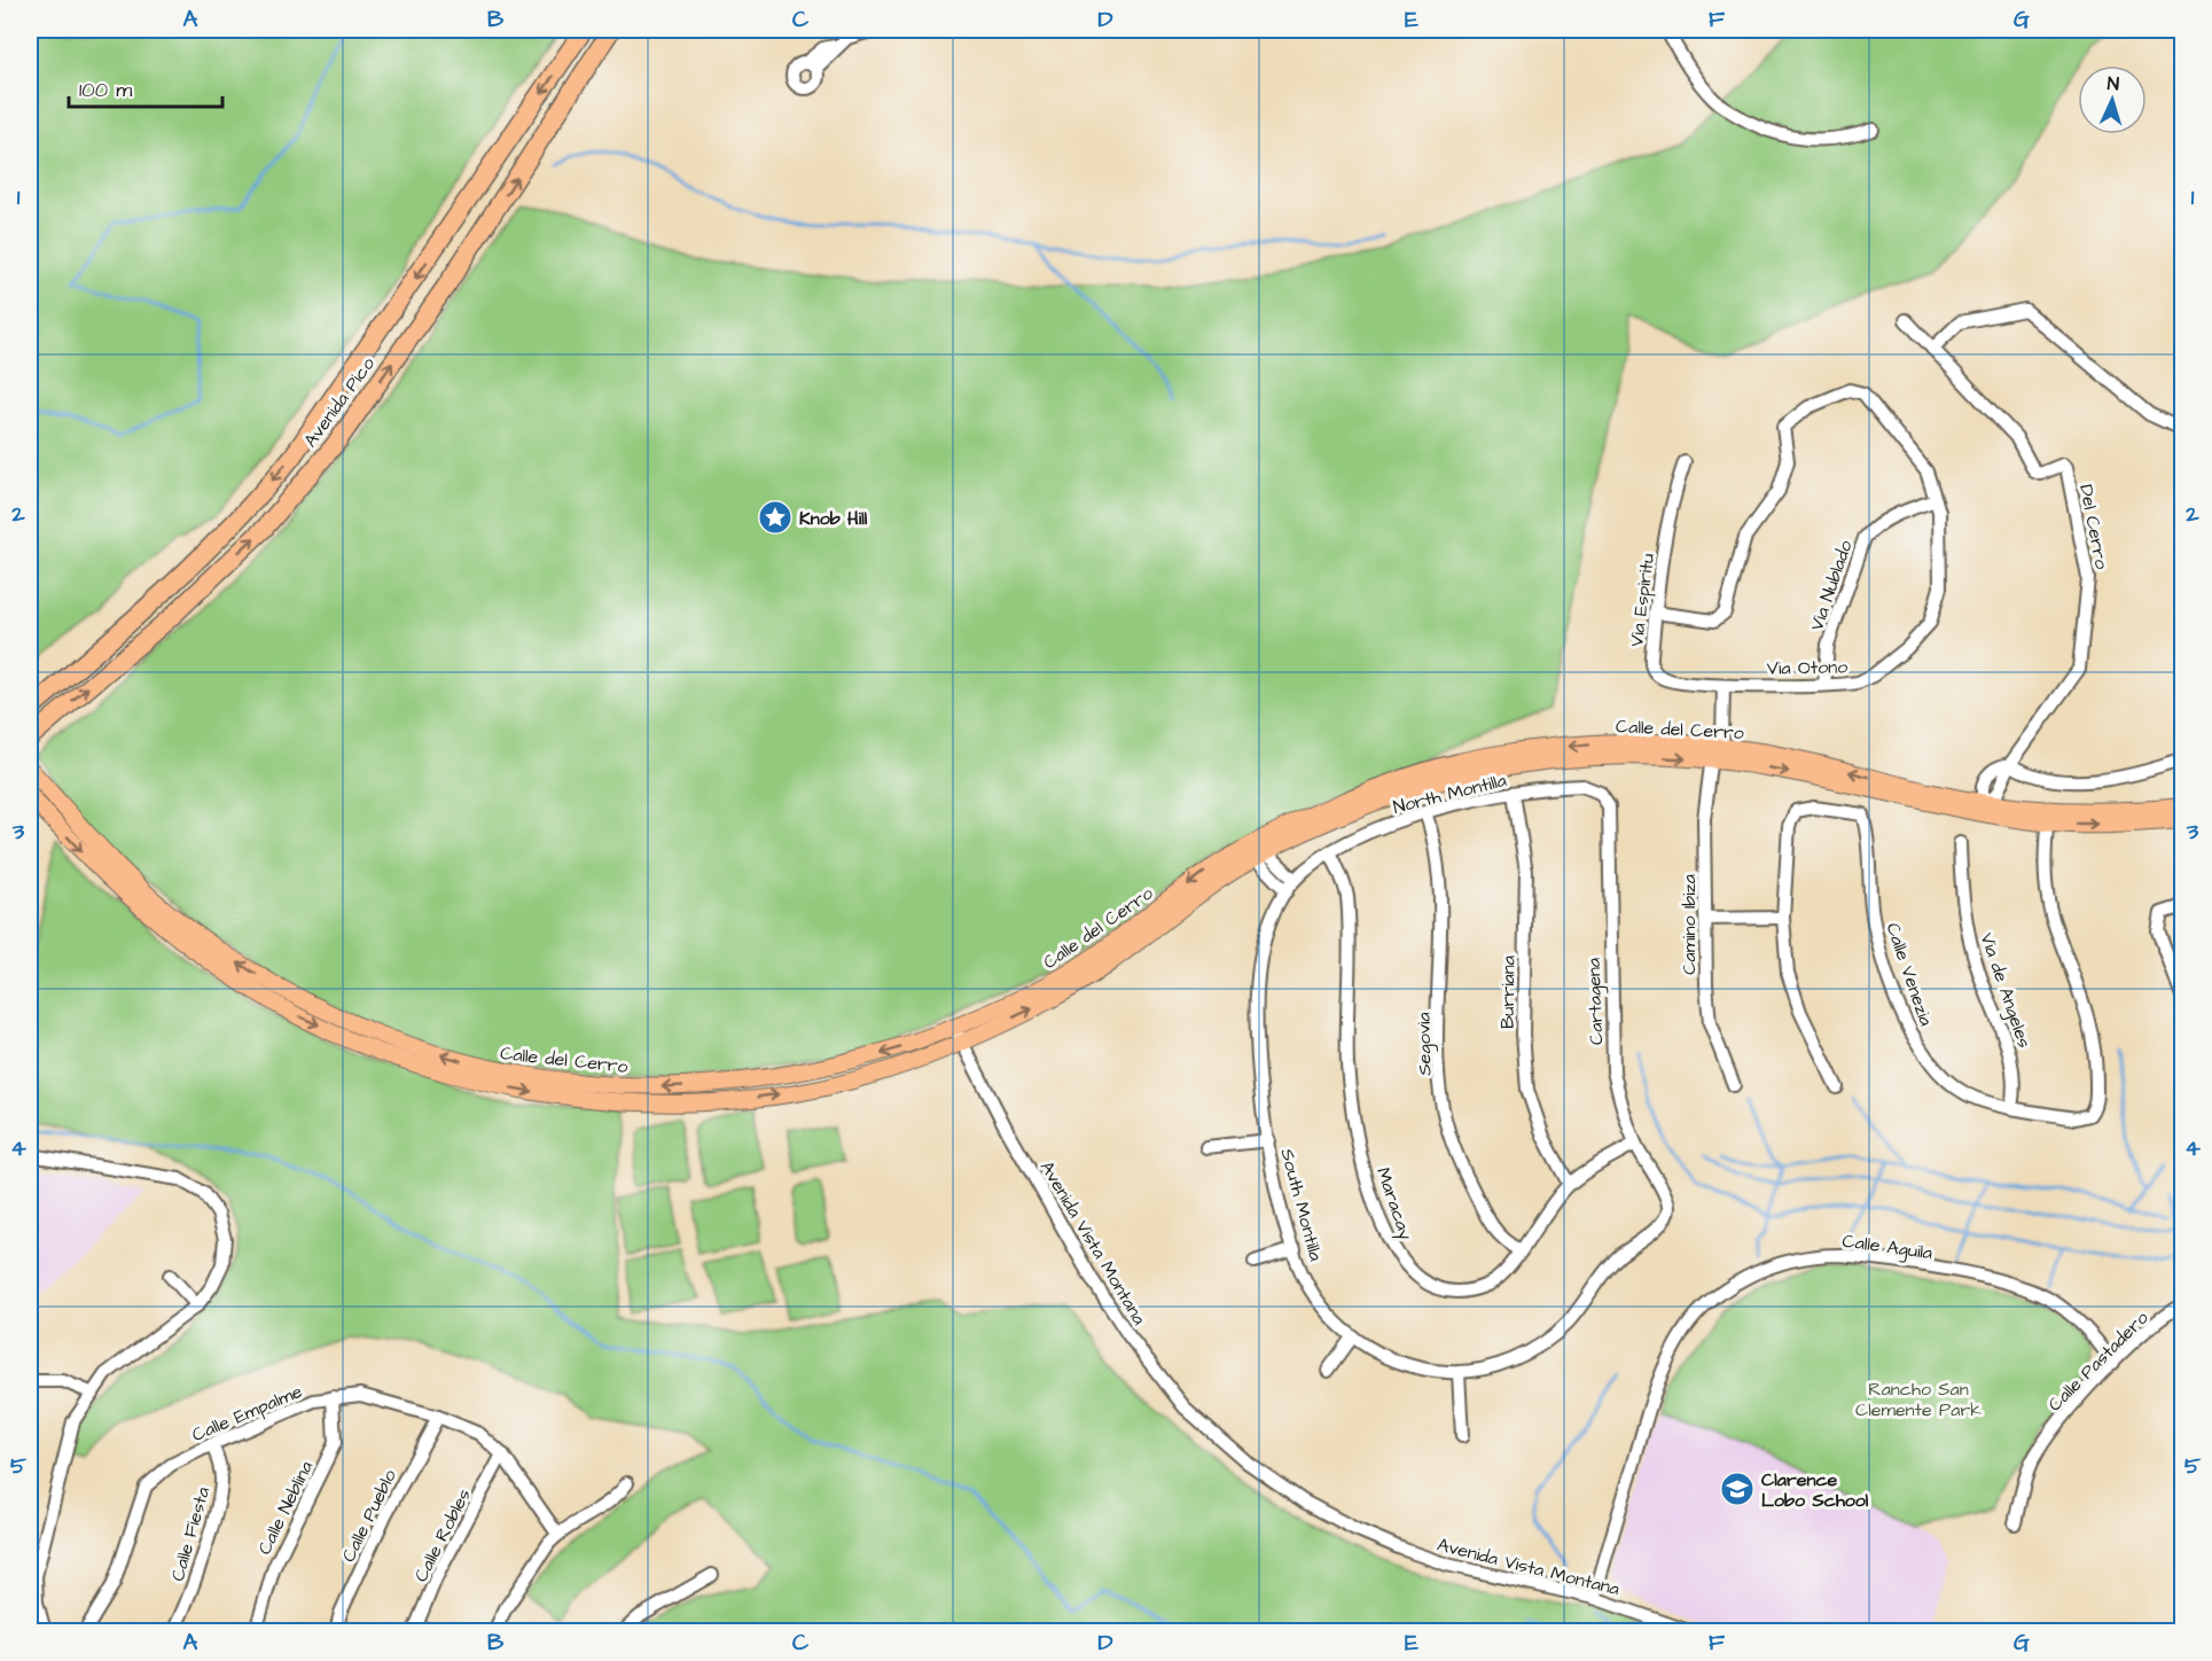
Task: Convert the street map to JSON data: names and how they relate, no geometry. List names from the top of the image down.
{
  "streets": {
    "highway": ["Avenida Pico"],
    "main road": ["Calle del Cerro"],
    "street": [
      "Del Cerro",
      "Via Nublado",
      "Via Espiritu",
      "Via Otono",
      "North Montilla",
      "Camino Ibiza",
      "Calle Venezia",
      "Via de Angeles",
      "Burriana",
      "Cartagena",
      "Segovia",
      "Maracay",
      "South Montilla",
      "Avenida Vista Montana",
      "Calle Aguila",
      "Calle Pastadero",
      "Calle Empalme",
      "Calle Neblina",
      "Calle Pueblo",
      "Calle Fiesta",
      "Calle Robles"
    ]
  },
  "crossings": [
    ["Del Cerro", "Calle del Cerro"],
    ["Via Nublado", "Via Otono"],
    ["Via Espiritu", "Via Otono"],
    ["Via Espiritu", "Camino Ibiza"],
    ["Via Otono", "Camino Ibiza"],
    ["Calle del Cerro", "Camino Ibiza"],
    ["Calle del Cerro", "Calle Venezia"],
    ["Calle del Cerro", "Avenida Vista Montana"],
    ["North Montilla", "Burriana"],
    ["North Montilla", "Cartagena"],
    ["North Montilla", "Segovia"],
    ["North Montilla", "Maracay"],
    ["North Montilla", "South Montilla"],
    ["Calle Venezia", "Via de Angeles"],
    ["Burriana", "Maracay"],
    ["Cartagena", "Maracay"],
    ["Cartagena", "South Montilla"],
    ["Segovia", "Maracay"],
    ["Avenida Vista Montana", "Calle Aguila"],
    ["Calle Aguila", "Calle Pastadero"],
    ["Calle Empalme", "Calle Neblina"],
    ["Calle Empalme", "Calle Pueblo"],
    ["Calle Empalme", "Calle Fiesta"],
    ["Calle Empalme", "Calle Robles"]
  ],
  "parks": ["Rancho San Clemente Park"],
  "places": {
    "place": ["Knob Hill"],
    "school or university": ["Clarence Lobo School"]
  },
  "scale_bar": "100 m",
  "north": "top",
  "grid": {
    "columns": [
      "A",
      "B",
      "C",
      "D",
      "E",
      "F",
      "G"
    ],
    "rows": [
      "1",
      "2",
      "3",
      "4",
      "5"
    ]
  }
}
